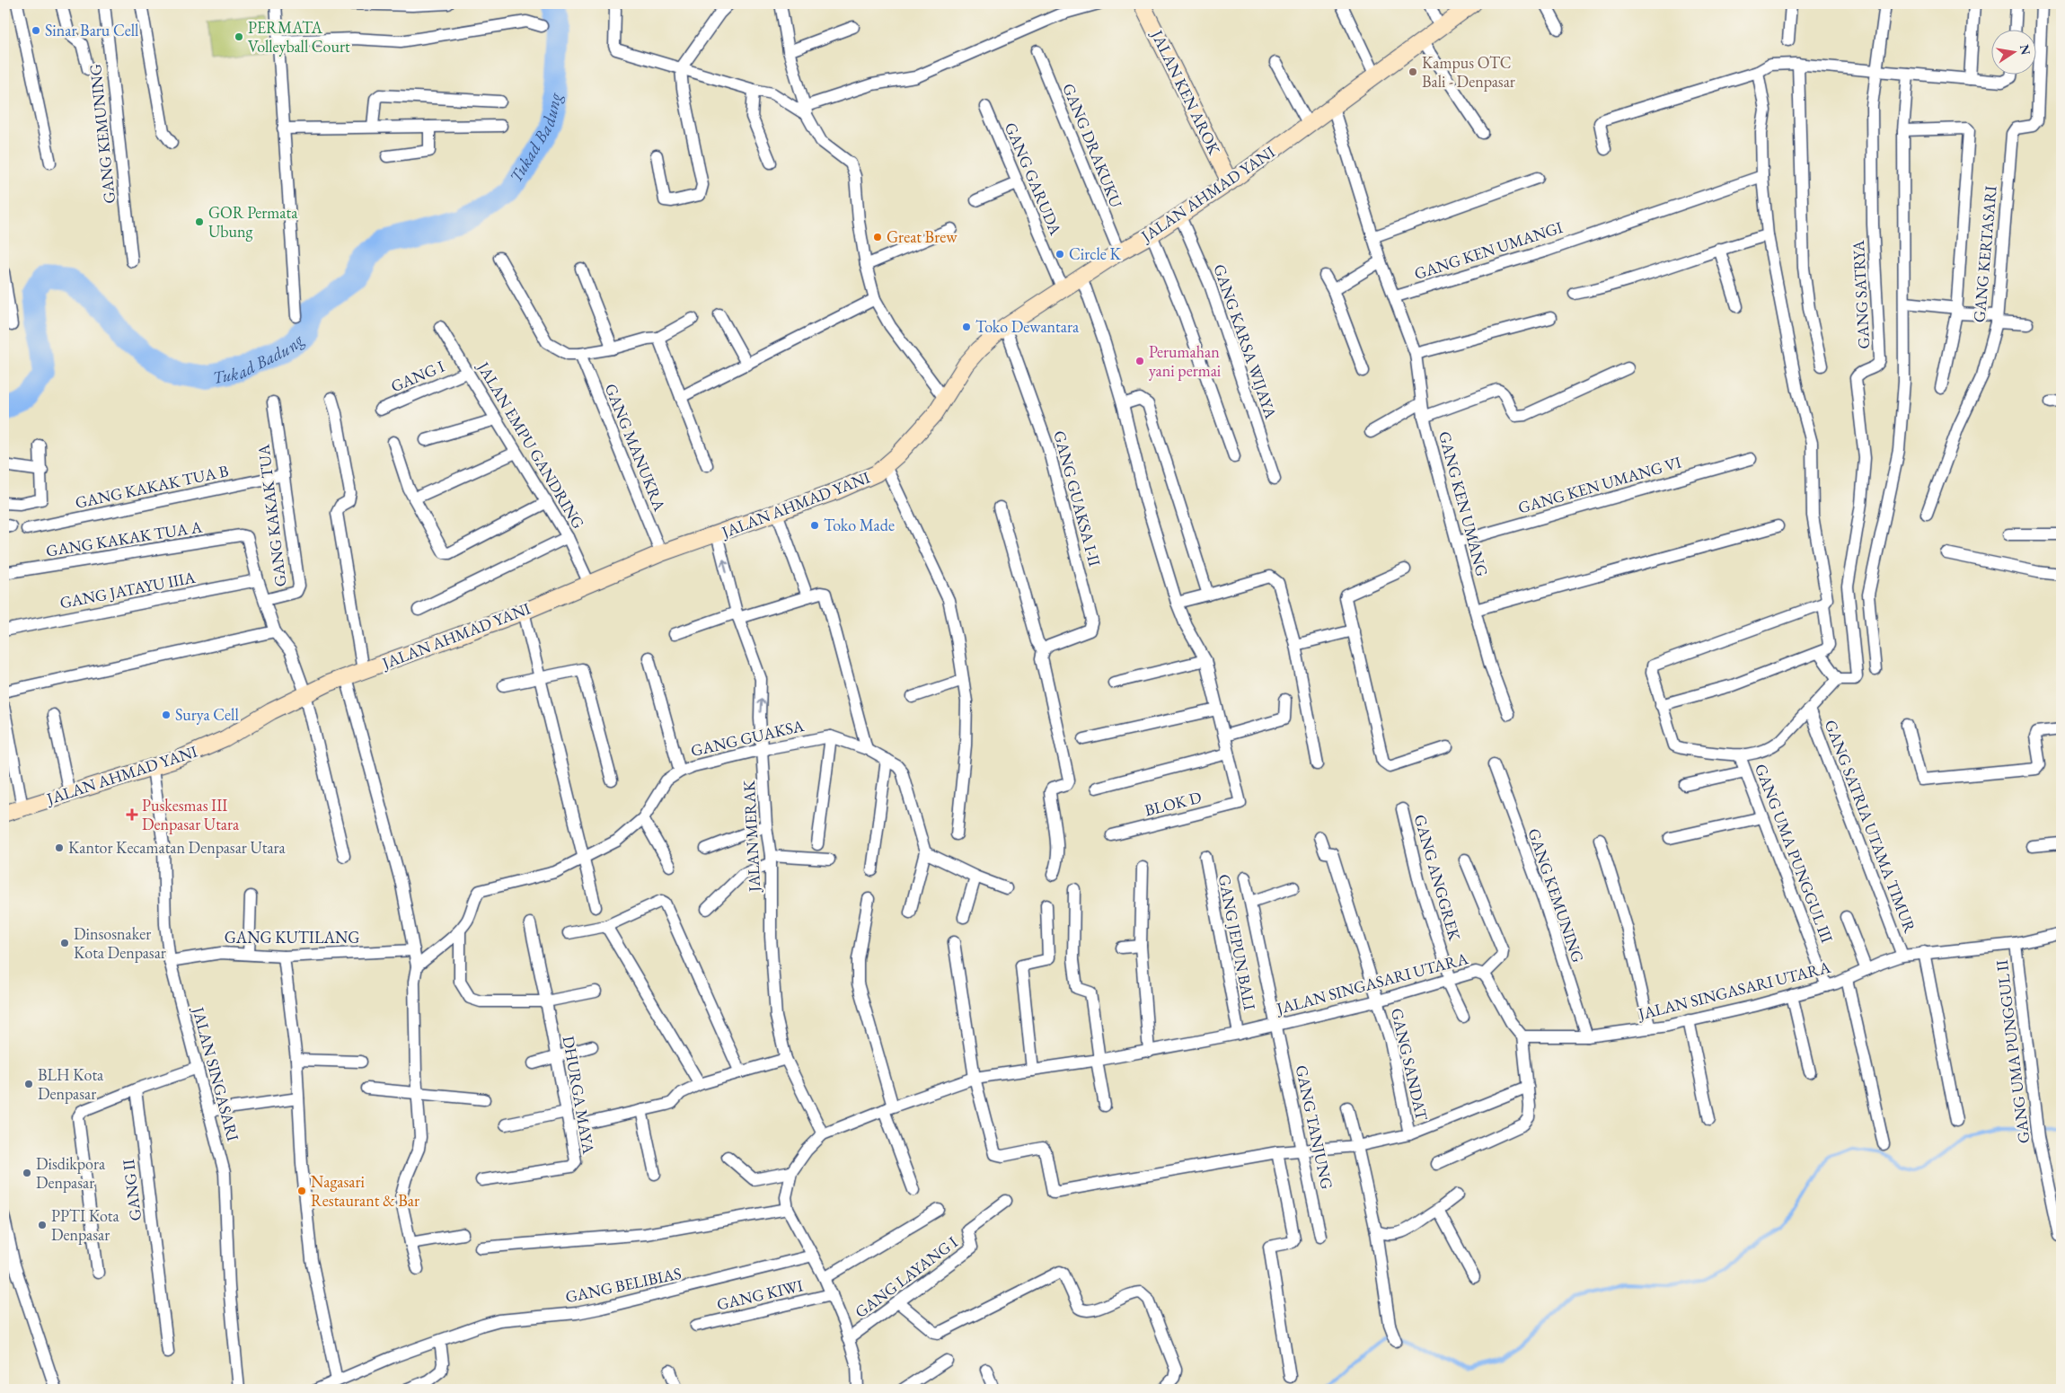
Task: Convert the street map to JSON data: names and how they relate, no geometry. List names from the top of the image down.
{
  "streets": {
    "main road": ["JALAN KEN AROK", "JALAN AHMAD YANI"],
    "street": [
      "GANG KEMUNING",
      "GANG DRAKUKU",
      "GANG GARUDA",
      "GANG KEN UMANGI",
      "GANG KERTASARI",
      "GANG SATRYA",
      "GANG KARSA WIJAYA",
      "GANG I",
      "JALAN EMPU GANDRING",
      "GANG MANUKRA",
      "GANG KEN UMANG VI",
      "GANG KAKAK TUA B",
      "GANG GUAKSA I-II",
      "GANG KEN UMANG",
      "GANG KAKAK TUA",
      "GANG KAKAK TUA A",
      "GANG JATAYU IIIA",
      "GANG GUAKSA",
      "BLOK D",
      "GANG SATRIA UTAMA TIMUR",
      "JALAN MERAK",
      "GANG UMA PUNGGUL III",
      "GANG ANGGREK",
      "GANG KUTILANG",
      "GANG JEPUN BALI",
      "JALAN SINGASARI UTARA",
      "GANG UMA PUNGGUL II",
      "GANG SANDAT",
      "JALAN SINGASARI",
      "DHURGA MAYA",
      "GANG TANJUNG",
      "GANG II",
      "GANG LAYANG I",
      "GANG BELIBIAS",
      "GANG KIWI"
    ]
  },
  "crossings": [
    ["JALAN KEN AROK", "JALAN AHMAD YANI"],
    ["GANG KEMUNING", "JALAN SINGASARI UTARA"],
    ["GANG DRAKUKU", "JALAN AHMAD YANI"],
    ["GANG GARUDA", "JALAN AHMAD YANI"],
    ["JALAN AHMAD YANI", "GANG KARSA WIJAYA"],
    ["JALAN AHMAD YANI", "JALAN EMPU GANDRING"],
    ["JALAN AHMAD YANI", "GANG MANUKRA"],
    ["JALAN AHMAD YANI", "GANG GUAKSA I-II"],
    ["JALAN AHMAD YANI", "GANG KEN UMANG"],
    ["JALAN AHMAD YANI", "GANG KAKAK TUA"],
    ["JALAN AHMAD YANI", "JALAN MERAK"],
    ["JALAN AHMAD YANI", "JALAN SINGASARI"],
    ["GANG KEN UMANGI", "GANG KEN UMANG"],
    ["GANG I", "JALAN EMPU GANDRING"],
    ["GANG KEN UMANG VI", "GANG KEN UMANG"],
    ["GANG KAKAK TUA B", "GANG KAKAK TUA"],
    ["GANG KAKAK TUA", "GANG KAKAK TUA A"],
    ["GANG KAKAK TUA", "GANG JATAYU IIIA"],
    ["GANG GUAKSA", "JALAN MERAK"],
    ["GANG SATRIA UTAMA TIMUR", "JALAN SINGASARI UTARA"],
    ["JALAN MERAK", "JALAN SINGASARI UTARA"],
    ["GANG UMA PUNGGUL III", "JALAN SINGASARI UTARA"],
    ["GANG ANGGREK", "JALAN SINGASARI UTARA"],
    ["GANG KUTILANG", "JALAN SINGASARI"],
    ["GANG JEPUN BALI", "JALAN SINGASARI UTARA"],
    ["JALAN SINGASARI UTARA", "GANG UMA PUNGGUL II"],
    ["JALAN SINGASARI UTARA", "GANG SANDAT"],
    ["JALAN SINGASARI UTARA", "GANG TANJUNG"]
  ],
  "water": ["Tukad Badung"],
  "places": {
    "other": [
      "Sinar Baru Cell",
      "PERMATA Volleyball Court",
      "Kampus OTC Bali - Denpasar",
      "GOR Permata Ubung",
      "Great Brew",
      "Circle K",
      "Toko Dewantara",
      "Perumahan yani permai",
      "Toko Made",
      "Surya Cell",
      "Kantor Kecamatan Denpasar Utara",
      "Dinsosnaker Kota Denpasar",
      "BLH Kota Denpasar",
      "Disdikpora Denpasar",
      "Nagasari Restaurant & Bar",
      "PPTI Kota Denpasar"
    ],
    "health": ["Puskesmas III Denpasar Utara"]
  },
  "north": "right"
}
